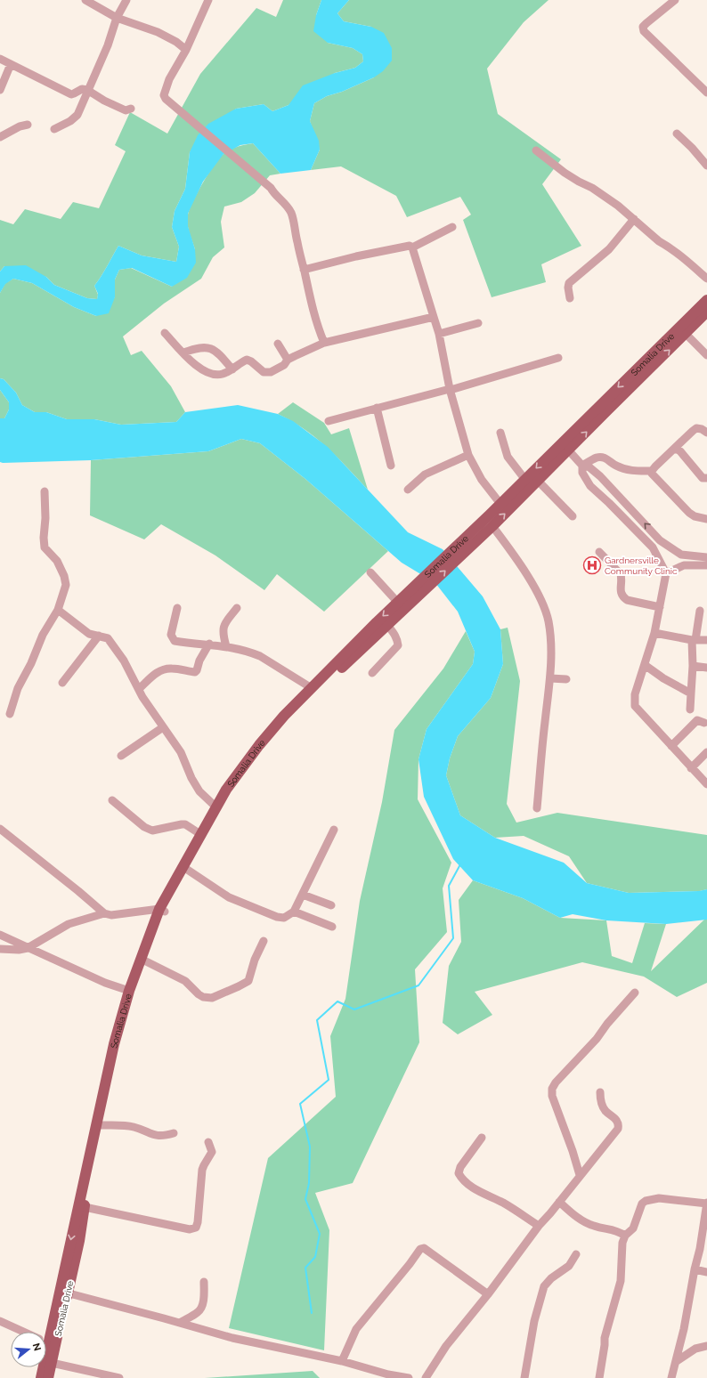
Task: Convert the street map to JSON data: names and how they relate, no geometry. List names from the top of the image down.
{
  "streets": {
    "main road": ["Somalia Drive"]
  },
  "places": {
    "hospital": ["Gardnersville Community Clinic"]
  },
  "north": "right"
}
